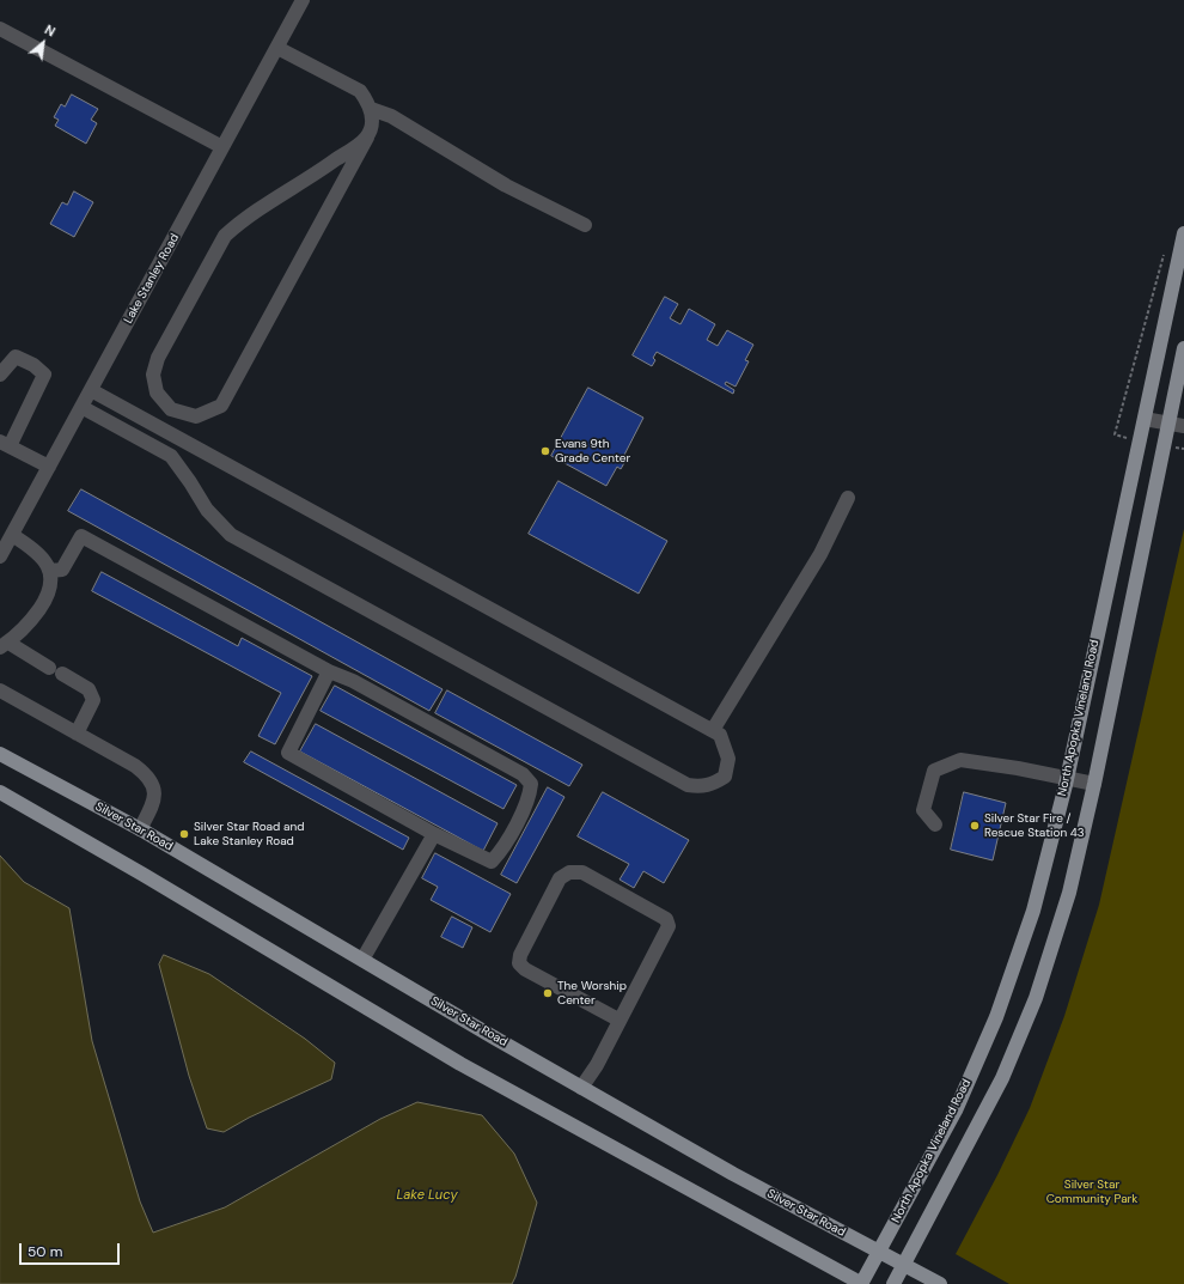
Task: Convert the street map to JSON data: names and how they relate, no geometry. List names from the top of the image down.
{
  "streets": {
    "main road": ["North Apopka Vineland Road", "Silver Star Road"],
    "street": ["Lake Stanley Road"]
  },
  "crossings": [
    ["North Apopka Vineland Road", "Silver Star Road"]
  ],
  "water": ["Lake Lucy"],
  "parks": ["Silver Star Community Park"],
  "places": [
    "Evans 9th Grade Center",
    "Silver Star Fire / Rescue Station 43",
    "Silver Star Road and Lake Stanley Road",
    "The Worship Center"
  ],
  "scale_bar": "50 m",
  "north": "top right"
}
